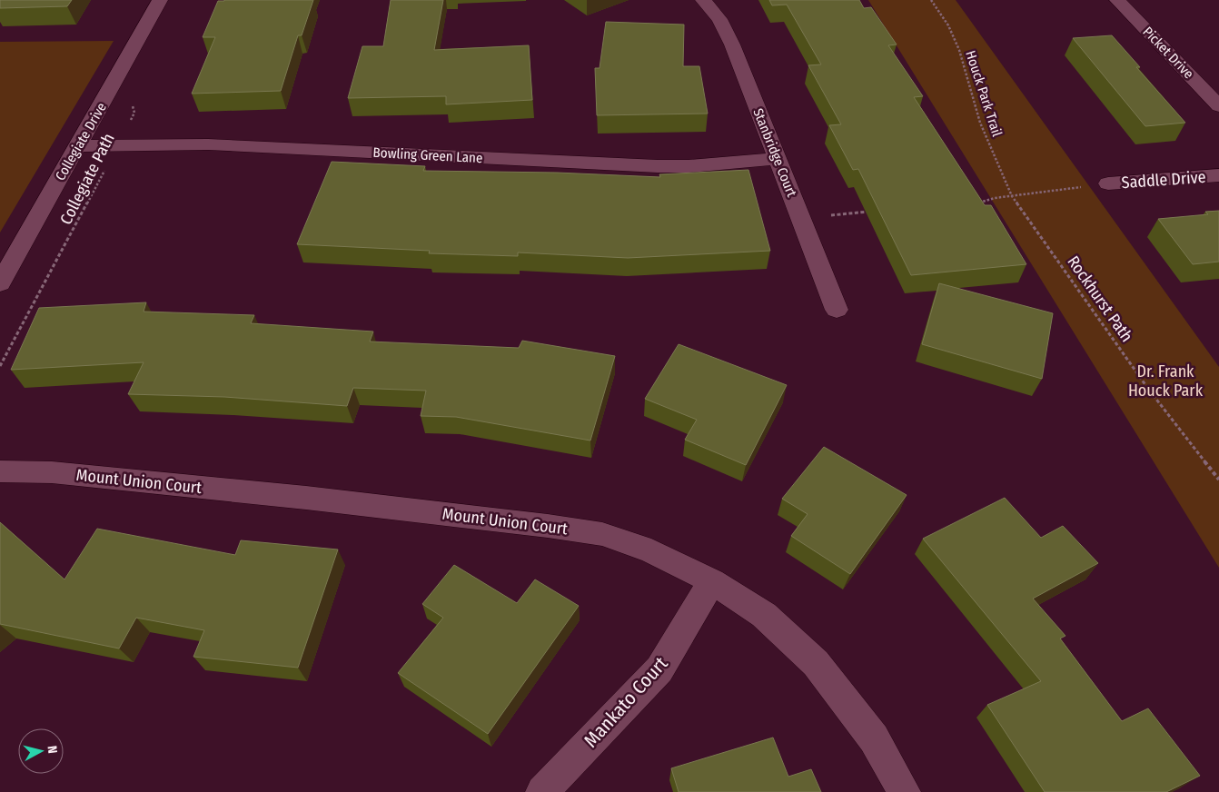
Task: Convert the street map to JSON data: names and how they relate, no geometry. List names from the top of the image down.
{
  "streets": {
    "street": [
      "Picket Drive",
      "Collegiate Drive",
      "Stanbridge Court",
      "Bowling Green Lane",
      "Saddle Drive",
      "Mount Union Court",
      "Mankato Court"
    ],
    "path": ["Houck Park Trail", "Collegiate Path", "Rockhurst Path"]
  },
  "crossings": [
    ["Houck Park Trail", "Rockhurst Path"],
    ["Collegiate Drive", "Bowling Green Lane"],
    ["Stanbridge Court", "Bowling Green Lane"],
    ["Bowling Green Lane", "Collegiate Path"],
    ["Mount Union Court", "Mankato Court"]
  ],
  "parks": ["Dr. Frank Houck Park"],
  "north": "right"
}
